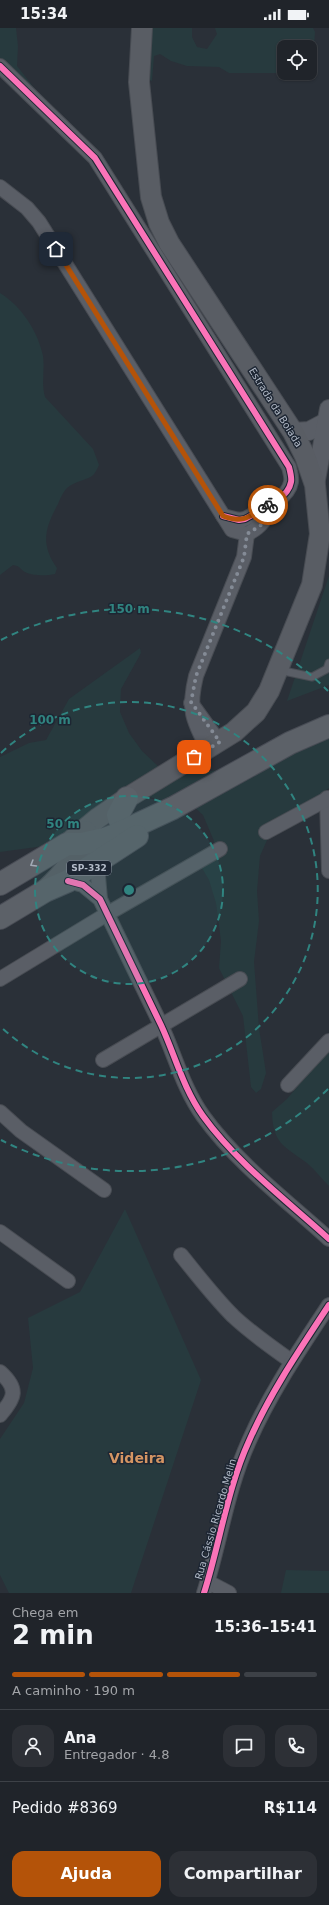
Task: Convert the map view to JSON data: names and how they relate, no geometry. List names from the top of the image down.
{
  "streets": {
    "main road": ["Estrada da Boiada", "SP-332"],
    "street": ["Rua Cássio Ricardo Melin"]
  },
  "crossings": [
    ["Estrada da Boiada", "SP-332"]
  ],
  "districts": ["Videira"],
  "page": {
    "status": "15:34",
    "heading": ["2 min", "Chega em", "15:36–15:41"],
    "panel": [
      "Ana",
      "Entregador · 4.8",
      "Pedido #8369",
      "R$114"
    ],
    "bar": "A caminho · 190 m",
    "buttons": ["Ajuda", "Compartilhar"]
  },
  "rings": ["150 m", "100 m", "50 m"]
}
